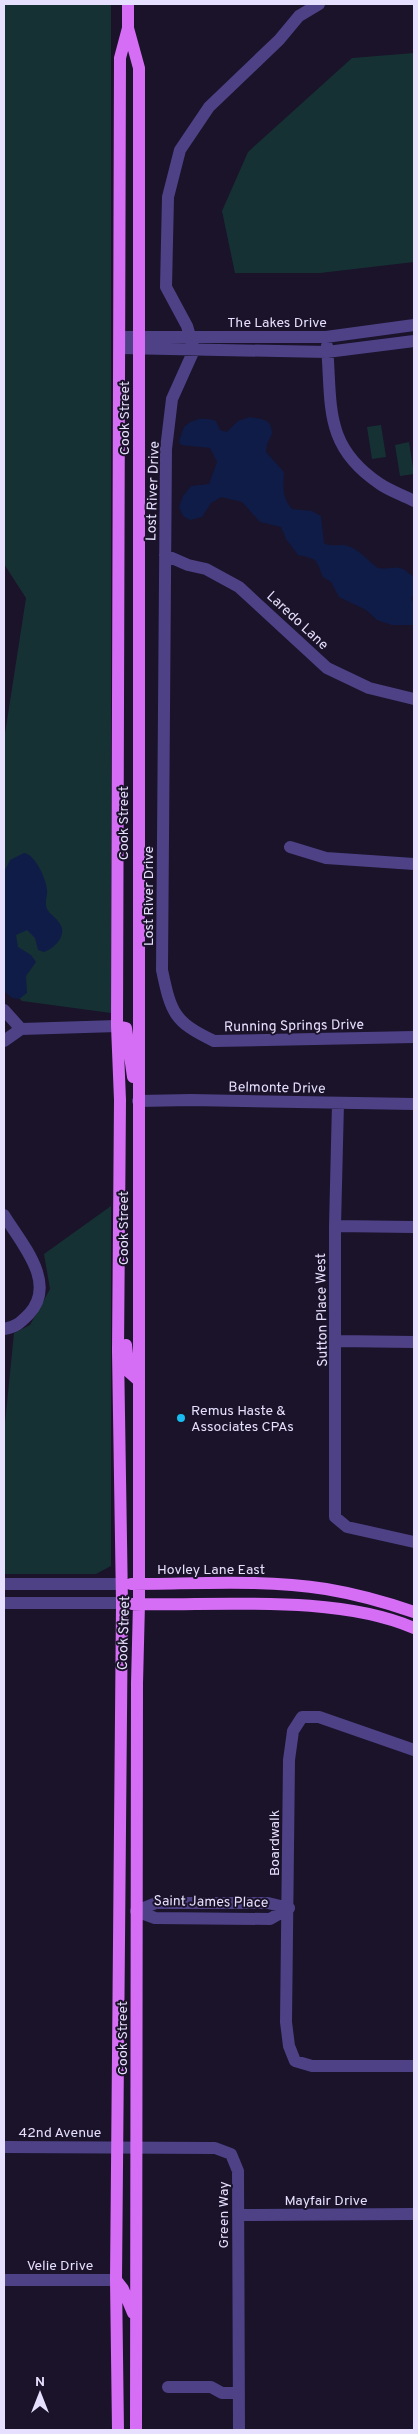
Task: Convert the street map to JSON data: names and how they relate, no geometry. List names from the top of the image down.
{
  "streets": {
    "main road": ["Cook Street", "Hovley Lane East"],
    "street": [
      "The Lakes Drive",
      "Lost River Drive",
      "Laredo Lane",
      "Running Springs Drive",
      "Belmonte Drive",
      "Sutton Place West",
      "Boardwalk",
      "Saint James Place",
      "42nd Avenue",
      "Mayfair Drive",
      "Green Way",
      "Velie Drive"
    ]
  },
  "crossings": [
    ["The Lakes Drive", "Cook Street"],
    ["The Lakes Drive", "Lost River Drive"],
    ["Cook Street", "Belmonte Drive"],
    ["Cook Street", "Hovley Lane East"],
    ["Cook Street", "Saint James Place"],
    ["Cook Street", "42nd Avenue"],
    ["Cook Street", "Green Way"],
    ["Cook Street", "Velie Drive"],
    ["Lost River Drive", "Laredo Lane"],
    ["Lost River Drive", "Running Springs Drive"],
    ["Belmonte Drive", "Sutton Place West"],
    ["Boardwalk", "Saint James Place"],
    ["42nd Avenue", "Green Way"],
    ["Mayfair Drive", "Green Way"]
  ],
  "places": ["Remus Haste & Associates CPAs"],
  "north": "top"
}
